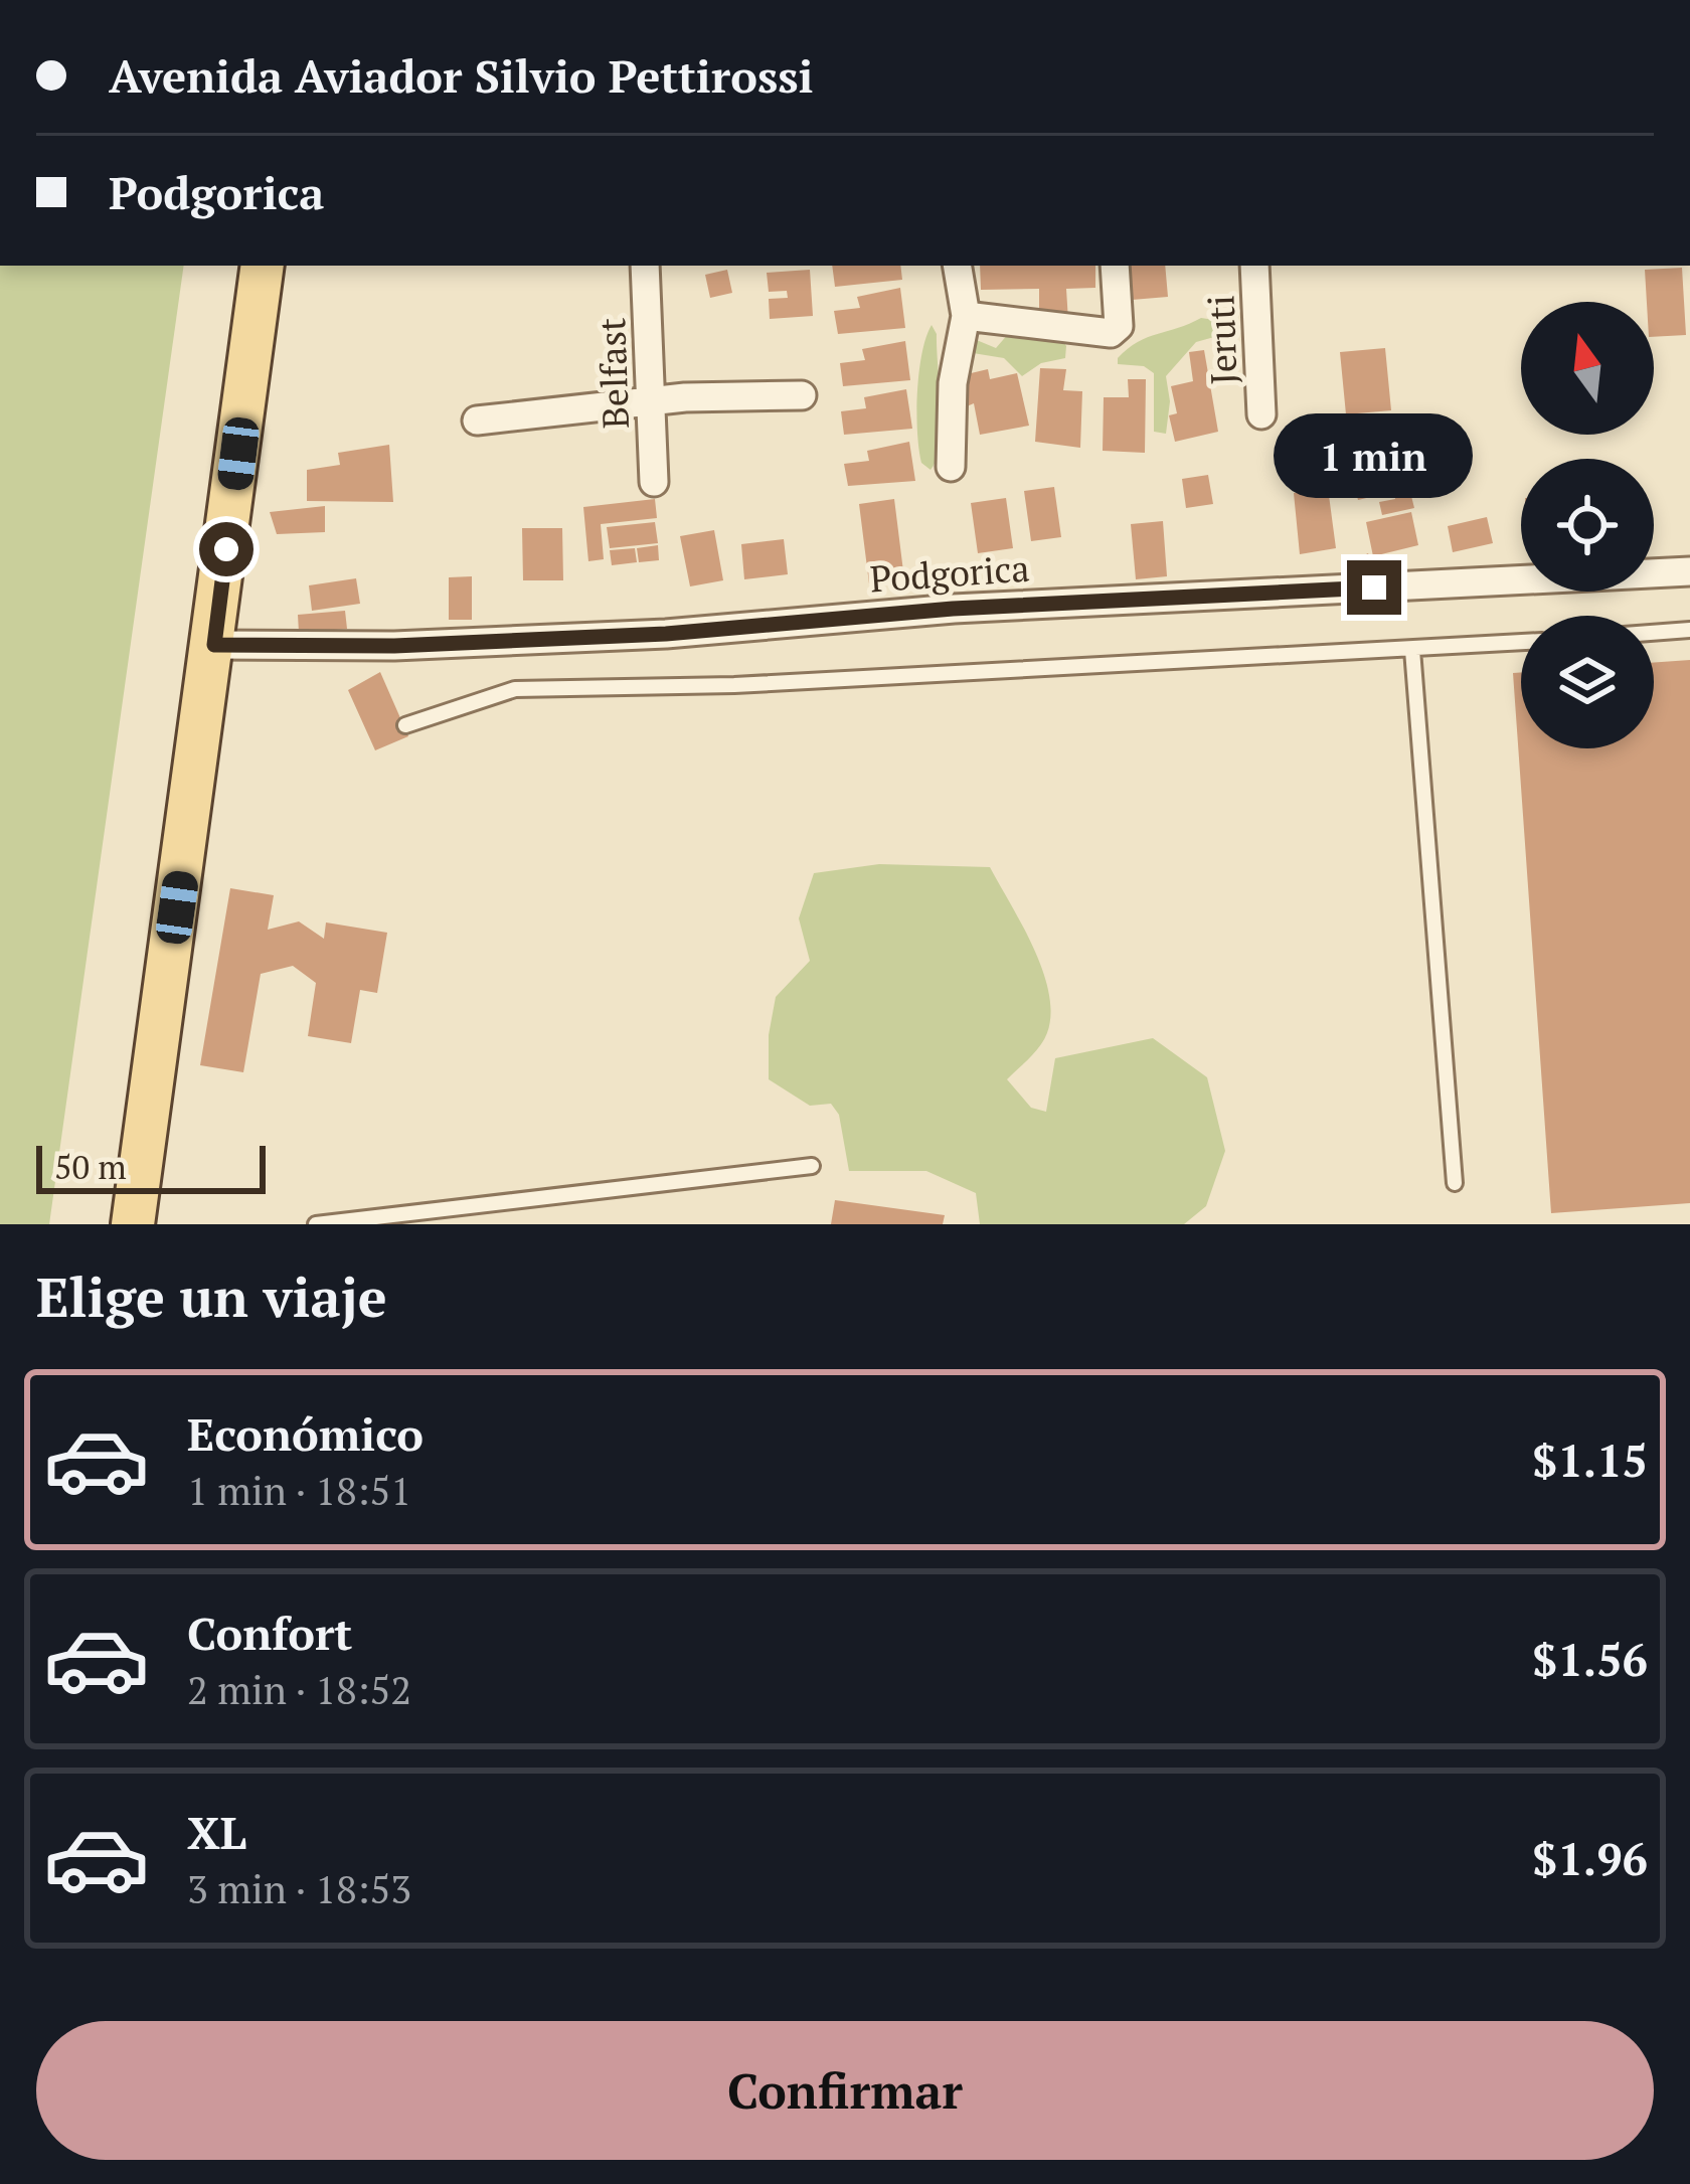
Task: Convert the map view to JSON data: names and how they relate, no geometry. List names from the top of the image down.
{
  "streets": {
    "street": ["Jeruti", "Belfast", "Podgorica"]
  },
  "scale_bar": "50 m",
  "north": "top",
  "page": {
    "banner": ["Avenida Aviador Silvio Pettirossi", "Podgorica"],
    "bubble": "1 min",
    "scale": "50 m",
    "heading": "Elige un viaje",
    "list": [
      {
        "name": "Económico",
        "note": "1 min · 18:51",
        "value": "$1.15"
      },
      {
        "name": "Confort",
        "note": "2 min · 18:52",
        "value": "$1.56"
      },
      {
        "name": "XL",
        "note": "3 min · 18:53",
        "value": "$1.96"
      }
    ],
    "buttons": "Confirmar"
  }
}
